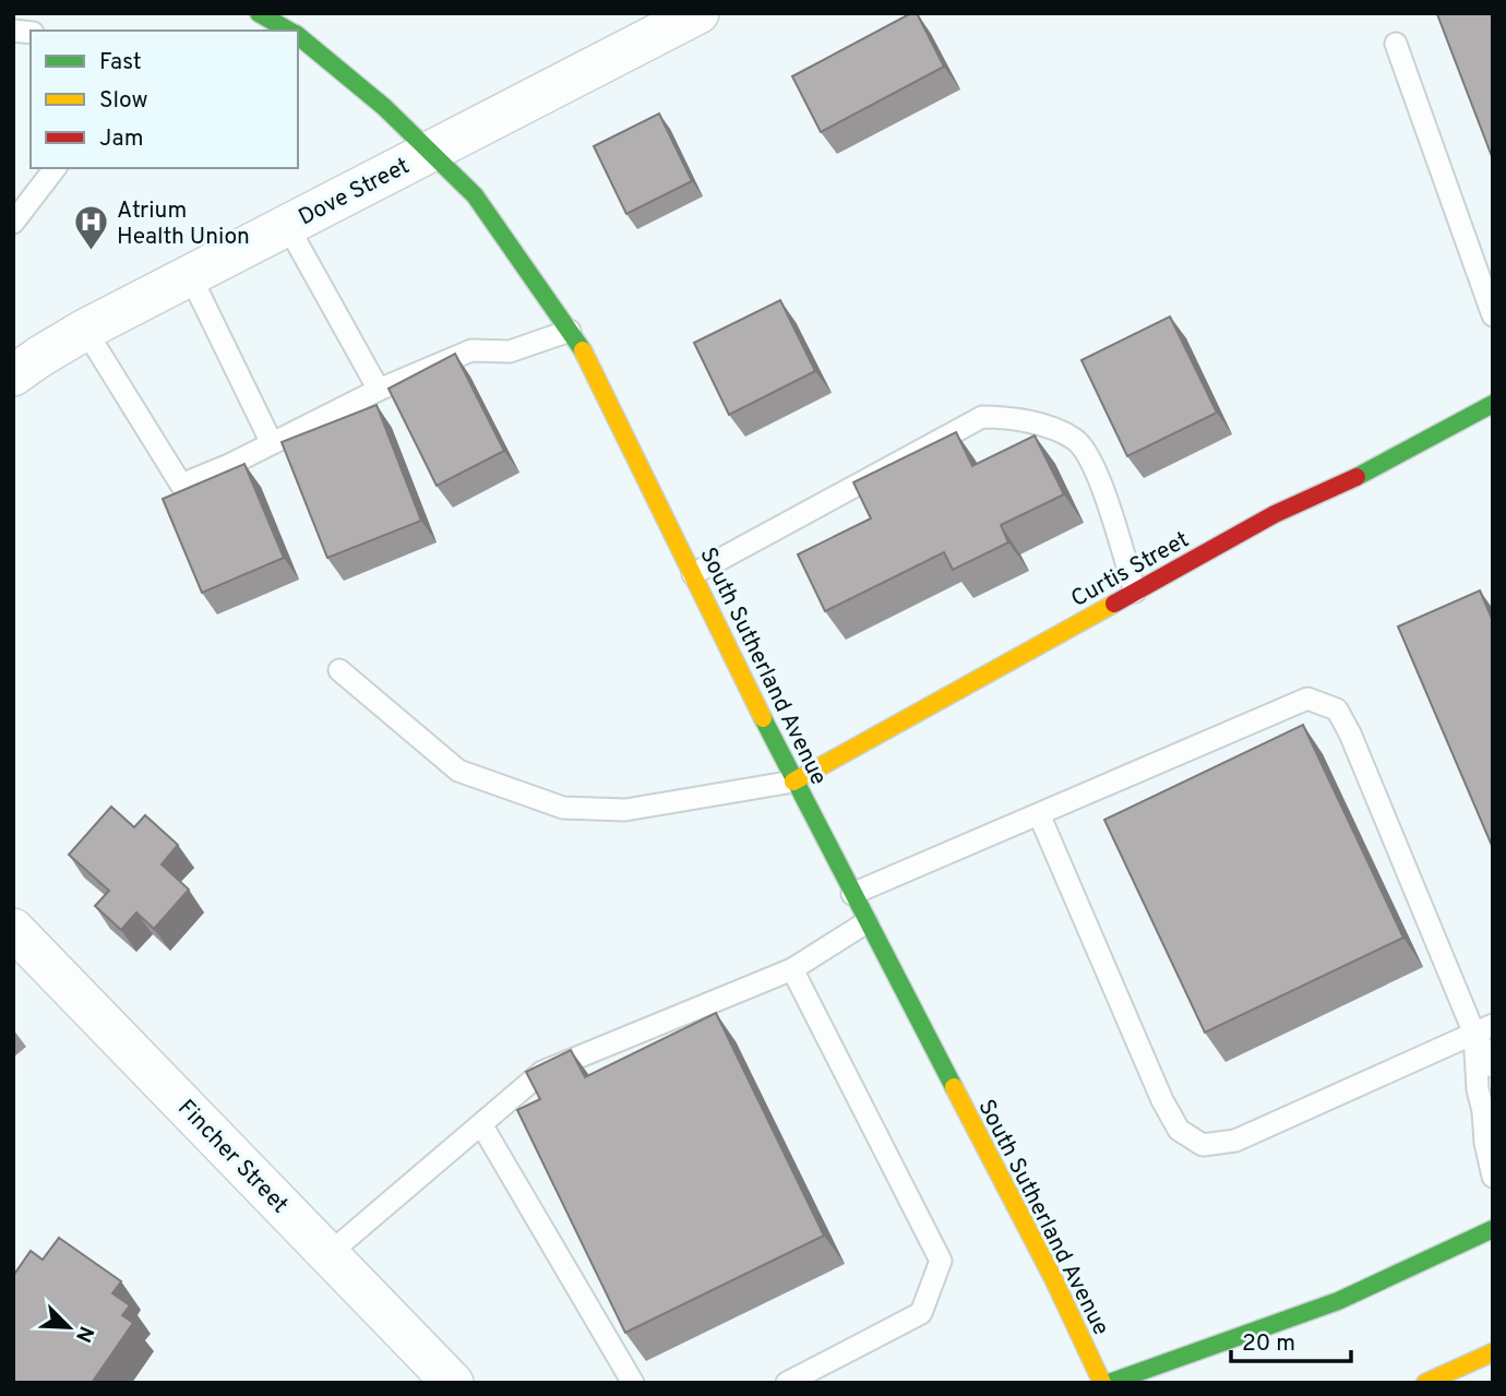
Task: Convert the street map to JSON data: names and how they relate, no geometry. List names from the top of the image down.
{
  "streets": {
    "main road": ["Curtis Street", "South Sutherland Avenue"],
    "street": ["Dove Street", "Fincher Street"]
  },
  "crossings": [
    ["Dove Street", "South Sutherland Avenue"],
    ["Curtis Street", "South Sutherland Avenue"]
  ],
  "places": {
    "hospital": ["Atrium Health Union"]
  },
  "legend": ["Fast", "Slow", "Jam"],
  "scale_bar": "20 m",
  "north": "bottom right"
}
